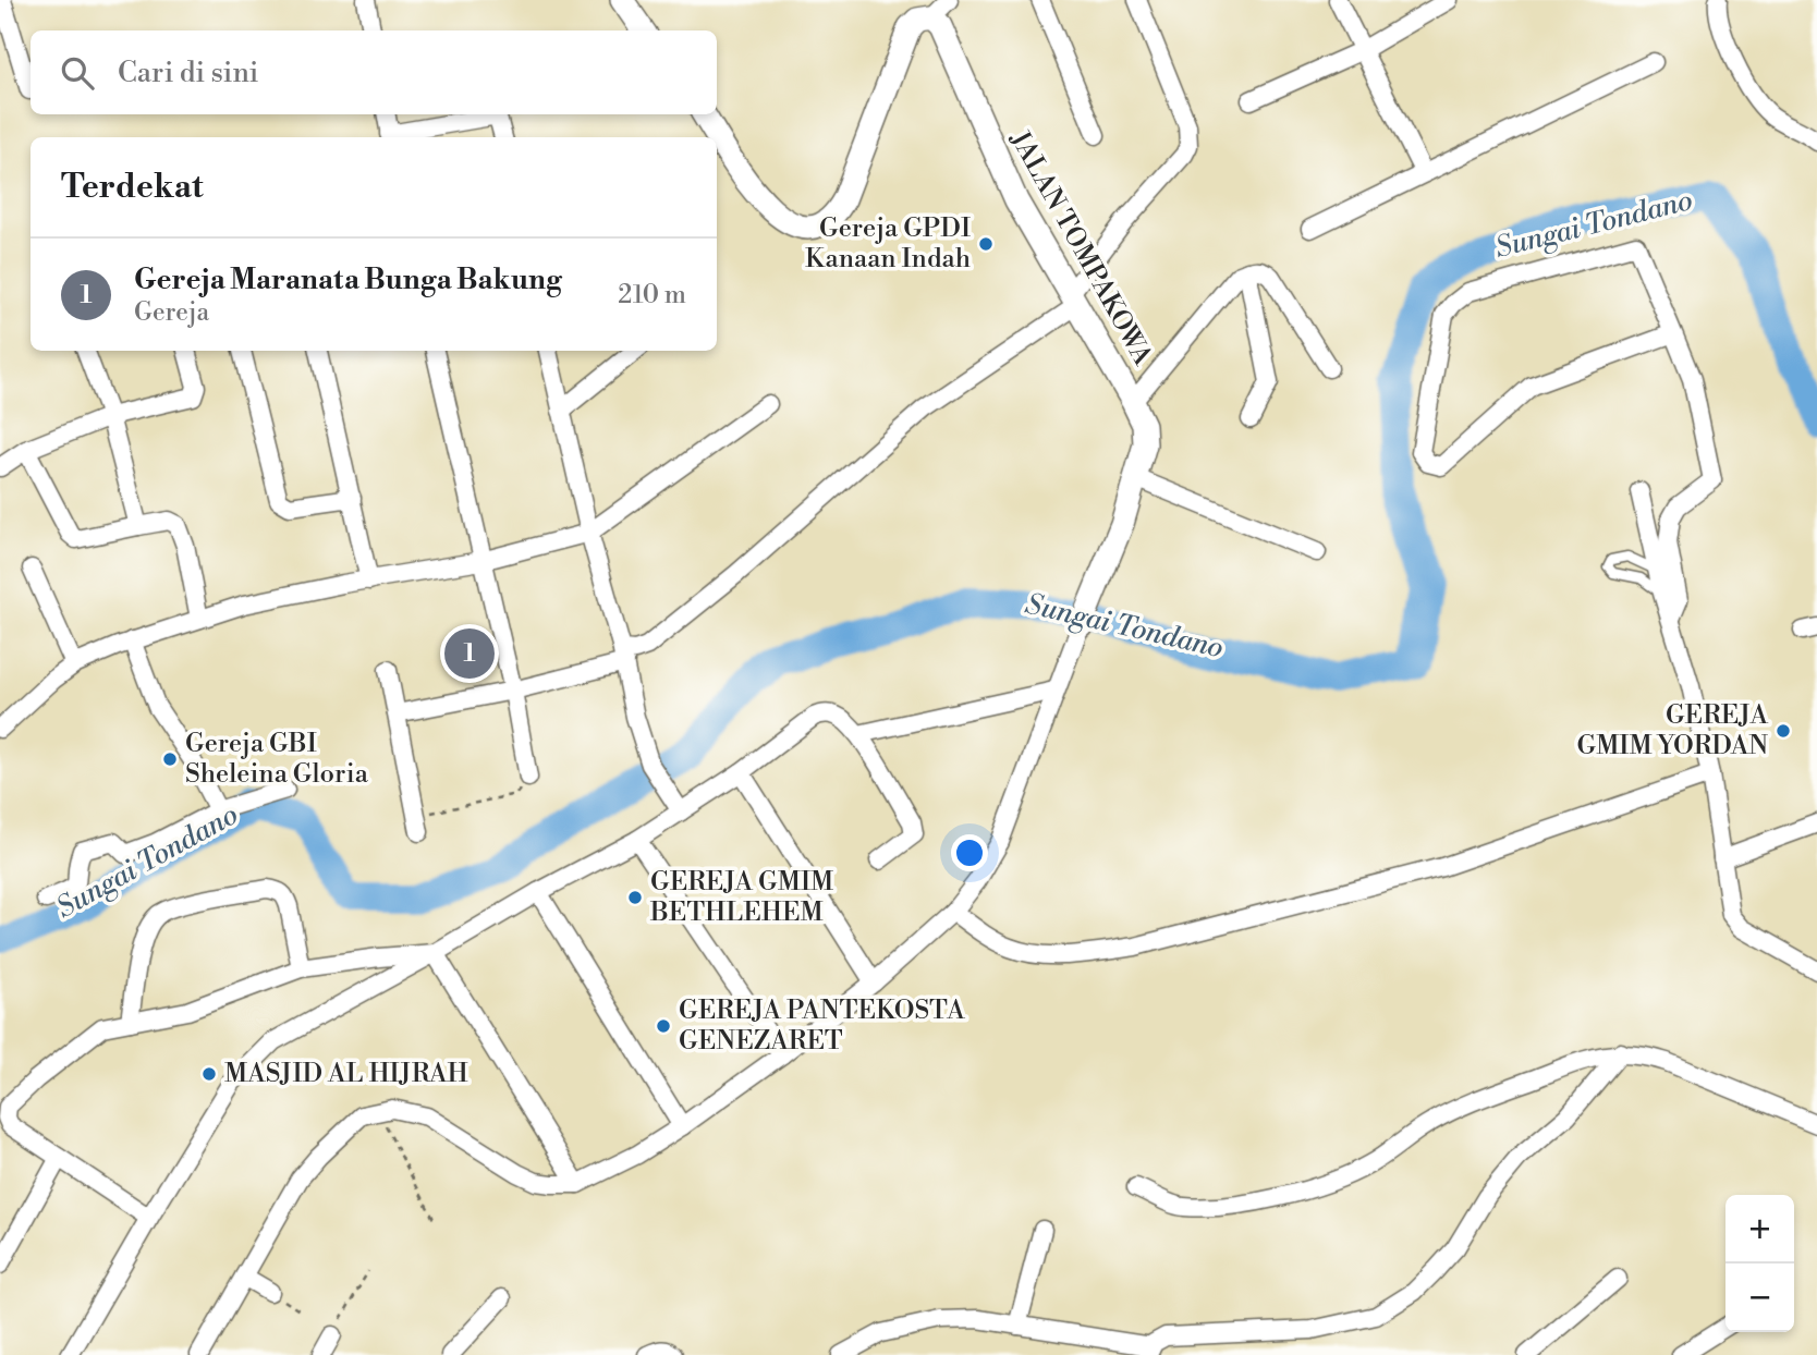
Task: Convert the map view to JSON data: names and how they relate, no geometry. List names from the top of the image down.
{
  "streets": {
    "street": ["JALAN TOMPAKOWA"]
  },
  "water": ["Sungai Tondano"],
  "places": [
    "Gereja GPDI Kanaan Indah",
    "GEREJA GMIM YORDAN",
    "Gereja GBI Sheleina Gloria",
    "GEREJA GMIM BETHLEHEM",
    "GEREJA PANTEKOSTA GENEZARET",
    "MASJID AL HIJRAH"
  ],
  "page": {
    "search": "Cari di sini",
    "heading": "Terdekat",
    "list": [
      {
        "mark": "1",
        "name": "Gereja Maranata Bunga Bakung",
        "note": "Gereja",
        "value": "210 m"
      }
    ],
    "pins": "1",
    "map_buttons": ["+", "−"]
  }
}
